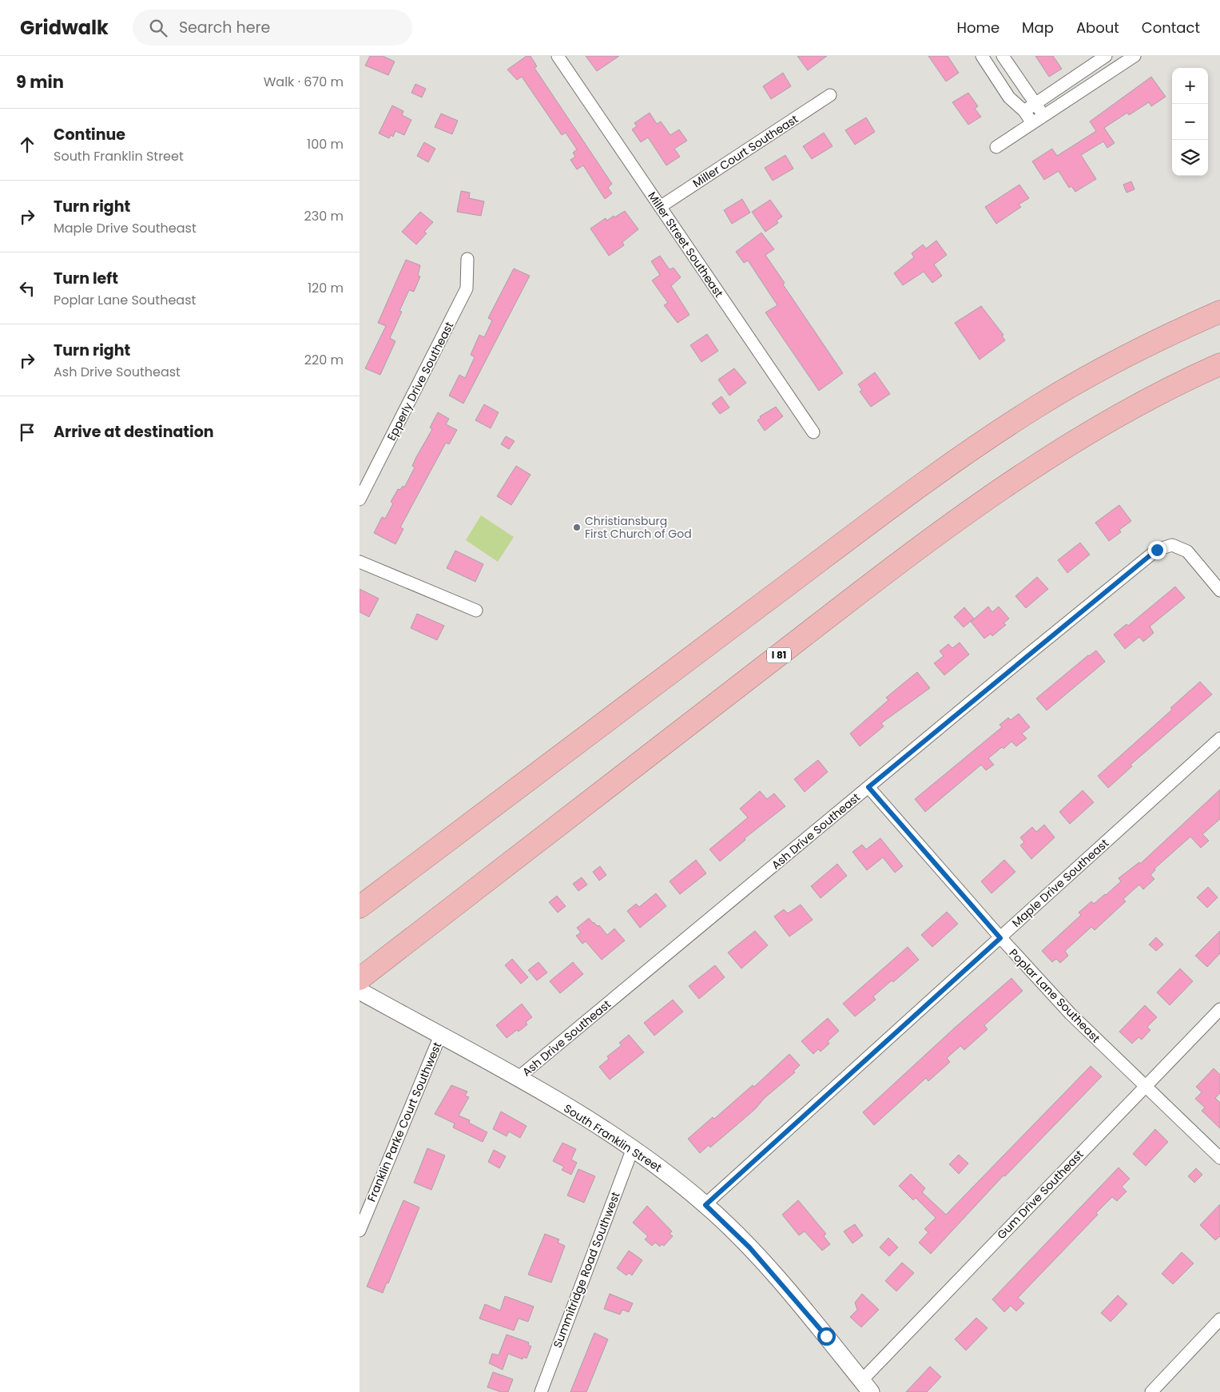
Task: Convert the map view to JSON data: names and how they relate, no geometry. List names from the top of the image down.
{
  "streets": {
    "highway": ["I 81"],
    "main road": ["South Franklin Street"],
    "street": [
      "Miller Court Southeast",
      "Miller Street Southeast",
      "Epperly Drive Southeast",
      "Ash Drive Southeast",
      "Maple Drive Southeast",
      "Poplar Lane Southeast",
      "Franklin Parke Court Southwest",
      "Gum Drive Southeast",
      "Summitridge Road Southwest"
    ]
  },
  "crossings": [
    ["Miller Court Southeast", "Miller Street Southeast"],
    ["Ash Drive Southeast", "Poplar Lane Southeast"],
    ["Ash Drive Southeast", "South Franklin Street"],
    ["Maple Drive Southeast", "Poplar Lane Southeast"],
    ["Maple Drive Southeast", "South Franklin Street"],
    ["Poplar Lane Southeast", "Gum Drive Southeast"],
    ["Franklin Parke Court Southwest", "South Franklin Street"],
    ["South Franklin Street", "Gum Drive Southeast"],
    ["South Franklin Street", "Summitridge Road Southwest"]
  ],
  "places": ["Christiansburg First Church of God"],
  "page": {
    "header": "Gridwalk",
    "search": "Search here",
    "nav": [
      "Home",
      "Map",
      "About",
      "Contact"
    ],
    "heading": ["9 min", "Walk · 670 m"],
    "map_buttons": ["+", "−"],
    "list": [
      ["Continue", "South Franklin Street", "100 m"],
      ["Turn right", "Maple Drive Southeast", "230 m"],
      ["Turn left", "Poplar Lane Southeast", "120 m"],
      ["Turn right", "Ash Drive Southeast", "220 m"],
      "Arrive at destination"
    ]
  }
}
